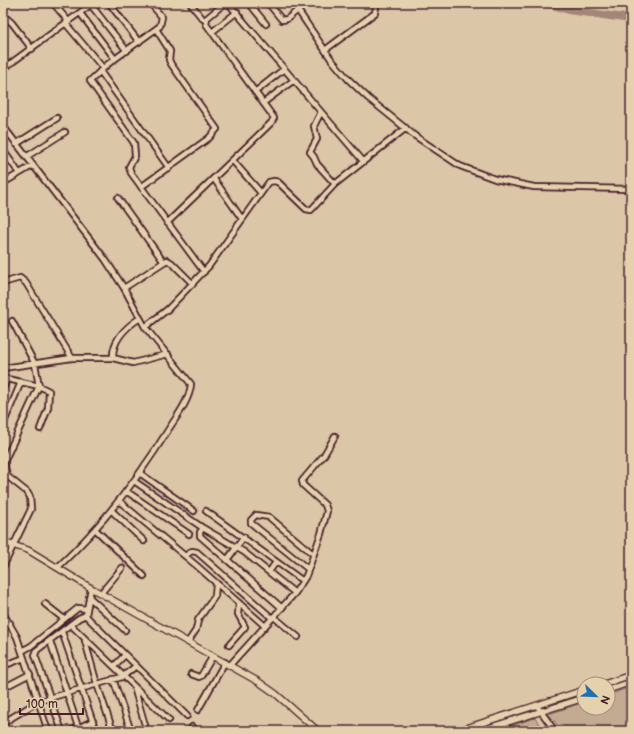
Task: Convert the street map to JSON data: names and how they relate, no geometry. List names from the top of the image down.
{
  "scale_bar": "100 m",
  "north": "bottom right"
}
